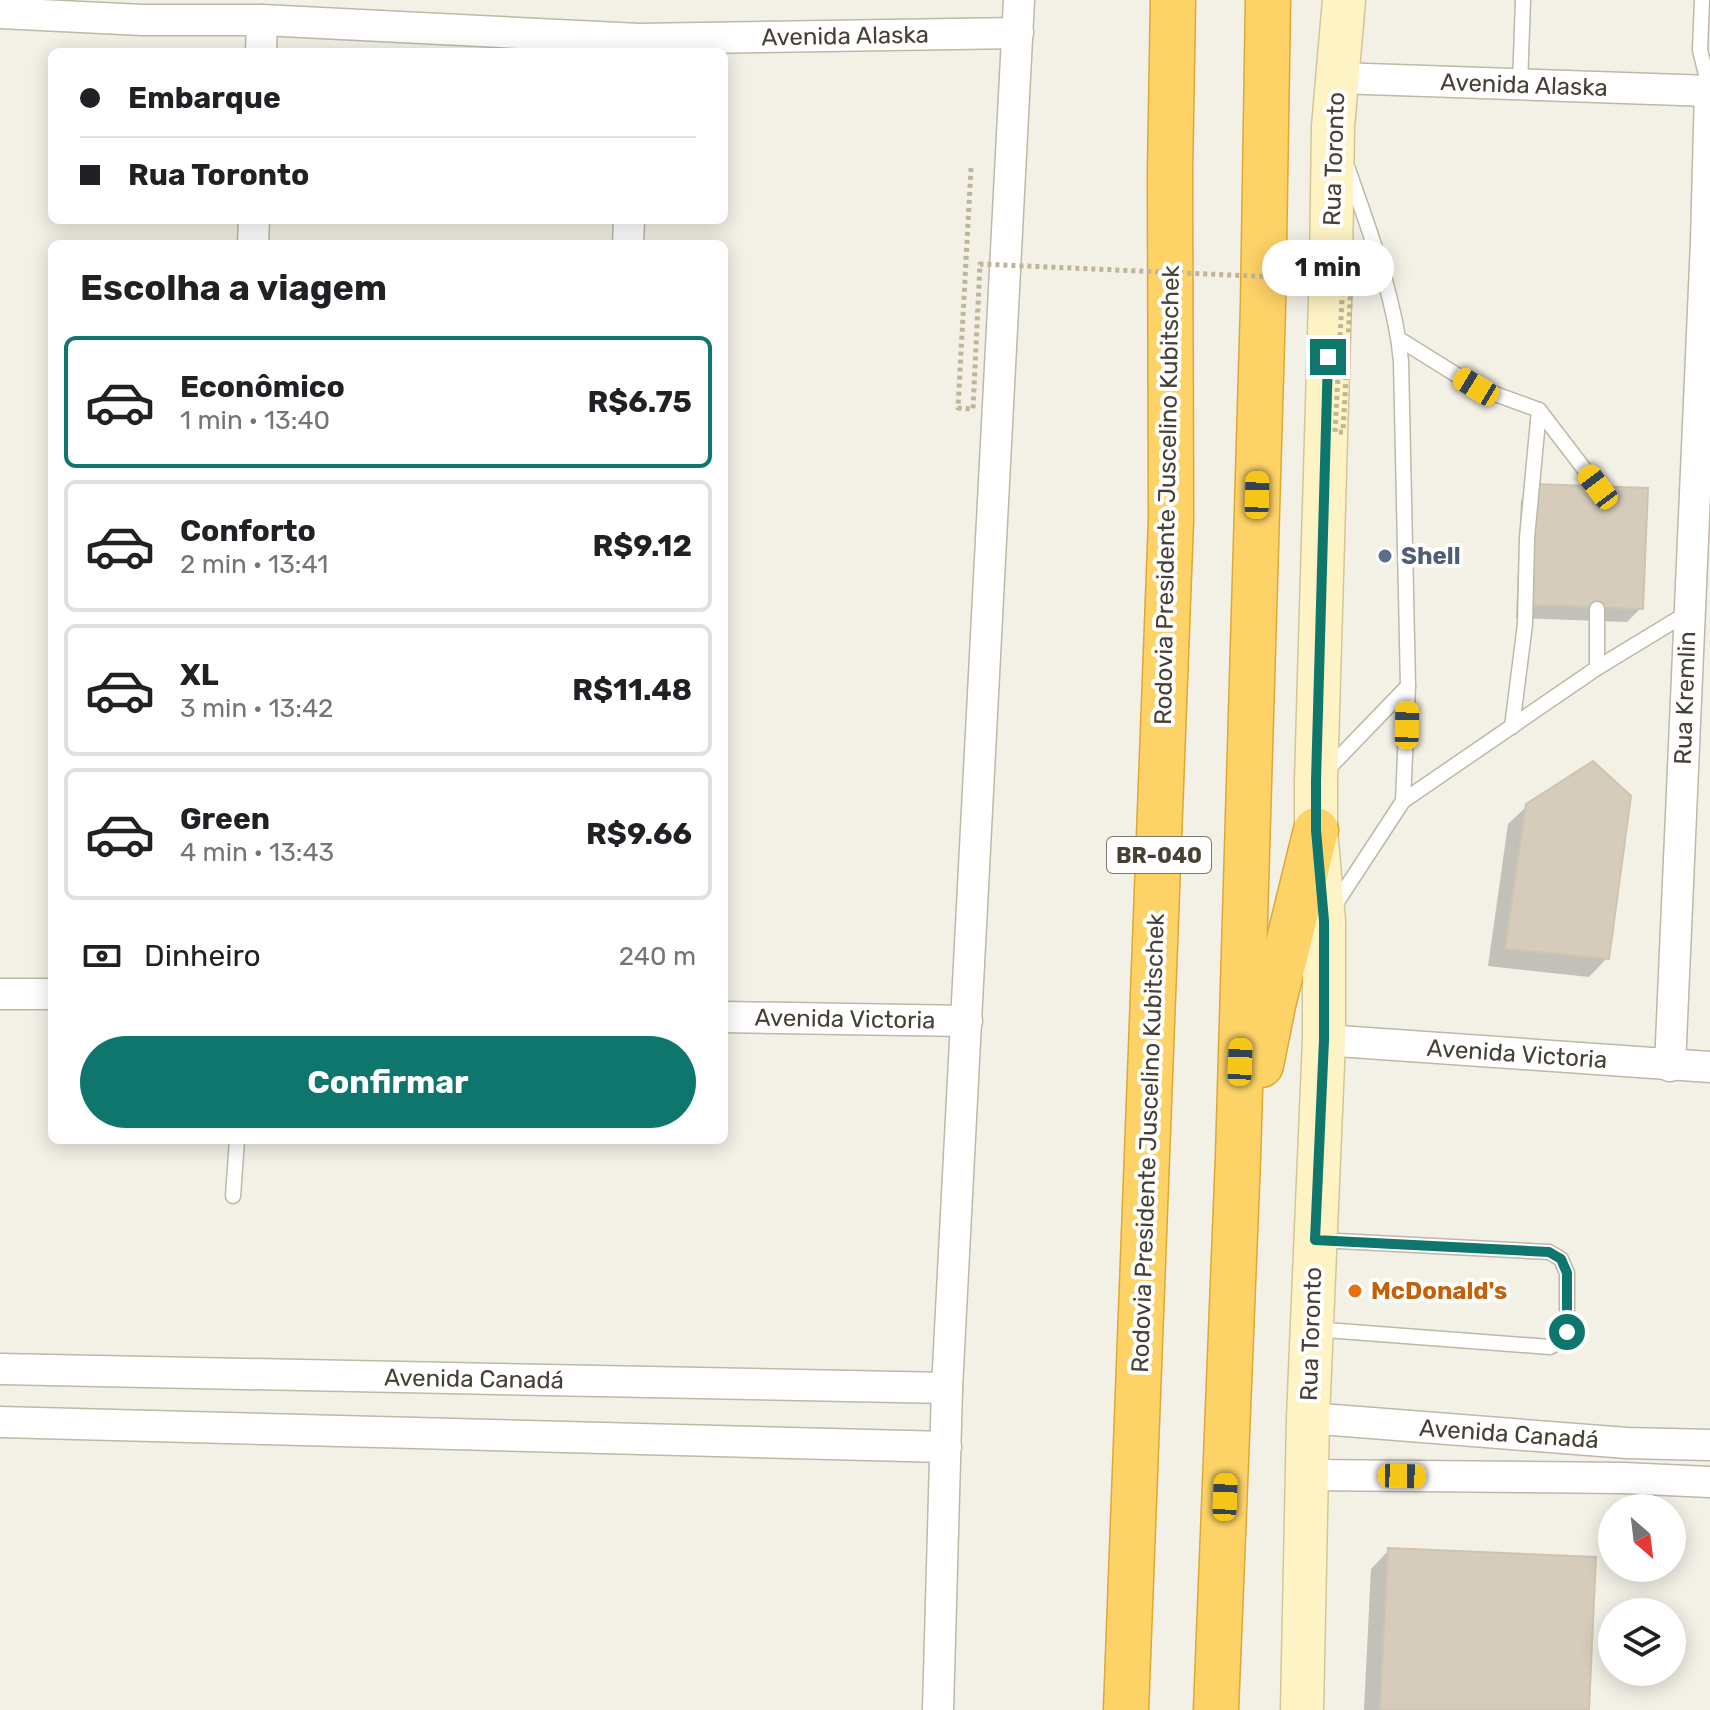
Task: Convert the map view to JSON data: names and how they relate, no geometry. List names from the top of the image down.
{
  "streets": {
    "highway": ["Rodovia Presidente Juscelino Kubitschek", "BR-040"],
    "main road": ["Rua Toronto"],
    "street": [
      "Avenida Alaska",
      "Rua Kremlin",
      "Avenida Victoria",
      "Avenida Canadá"
    ]
  },
  "crossings": [
    ["Avenida Alaska", "Rua Toronto"],
    ["Avenida Alaska", "Rua Kremlin"],
    ["Rua Toronto", "Avenida Victoria"],
    ["Rua Toronto", "Avenida Canadá"],
    ["Rua Kremlin", "Avenida Victoria"]
  ],
  "places": ["Shell", "McDonald's"],
  "north": "bottom right",
  "page": {
    "banner": ["Embarque", "Rua Toronto"],
    "bubble": "1 min",
    "heading": "Escolha a viagem",
    "list": [
      {
        "name": "Econômico",
        "note": "1 min · 13:40",
        "value": "R$6.75"
      },
      {
        "name": "Conforto",
        "note": "2 min · 13:41",
        "value": "R$9.12"
      },
      {
        "name": "XL",
        "note": "3 min · 13:42",
        "value": "R$11.48"
      },
      {
        "name": "Green",
        "note": "4 min · 13:43",
        "value": "R$9.66"
      }
    ],
    "pay": ["Dinheiro", "240 m"],
    "buttons": "Confirmar"
  }
}
